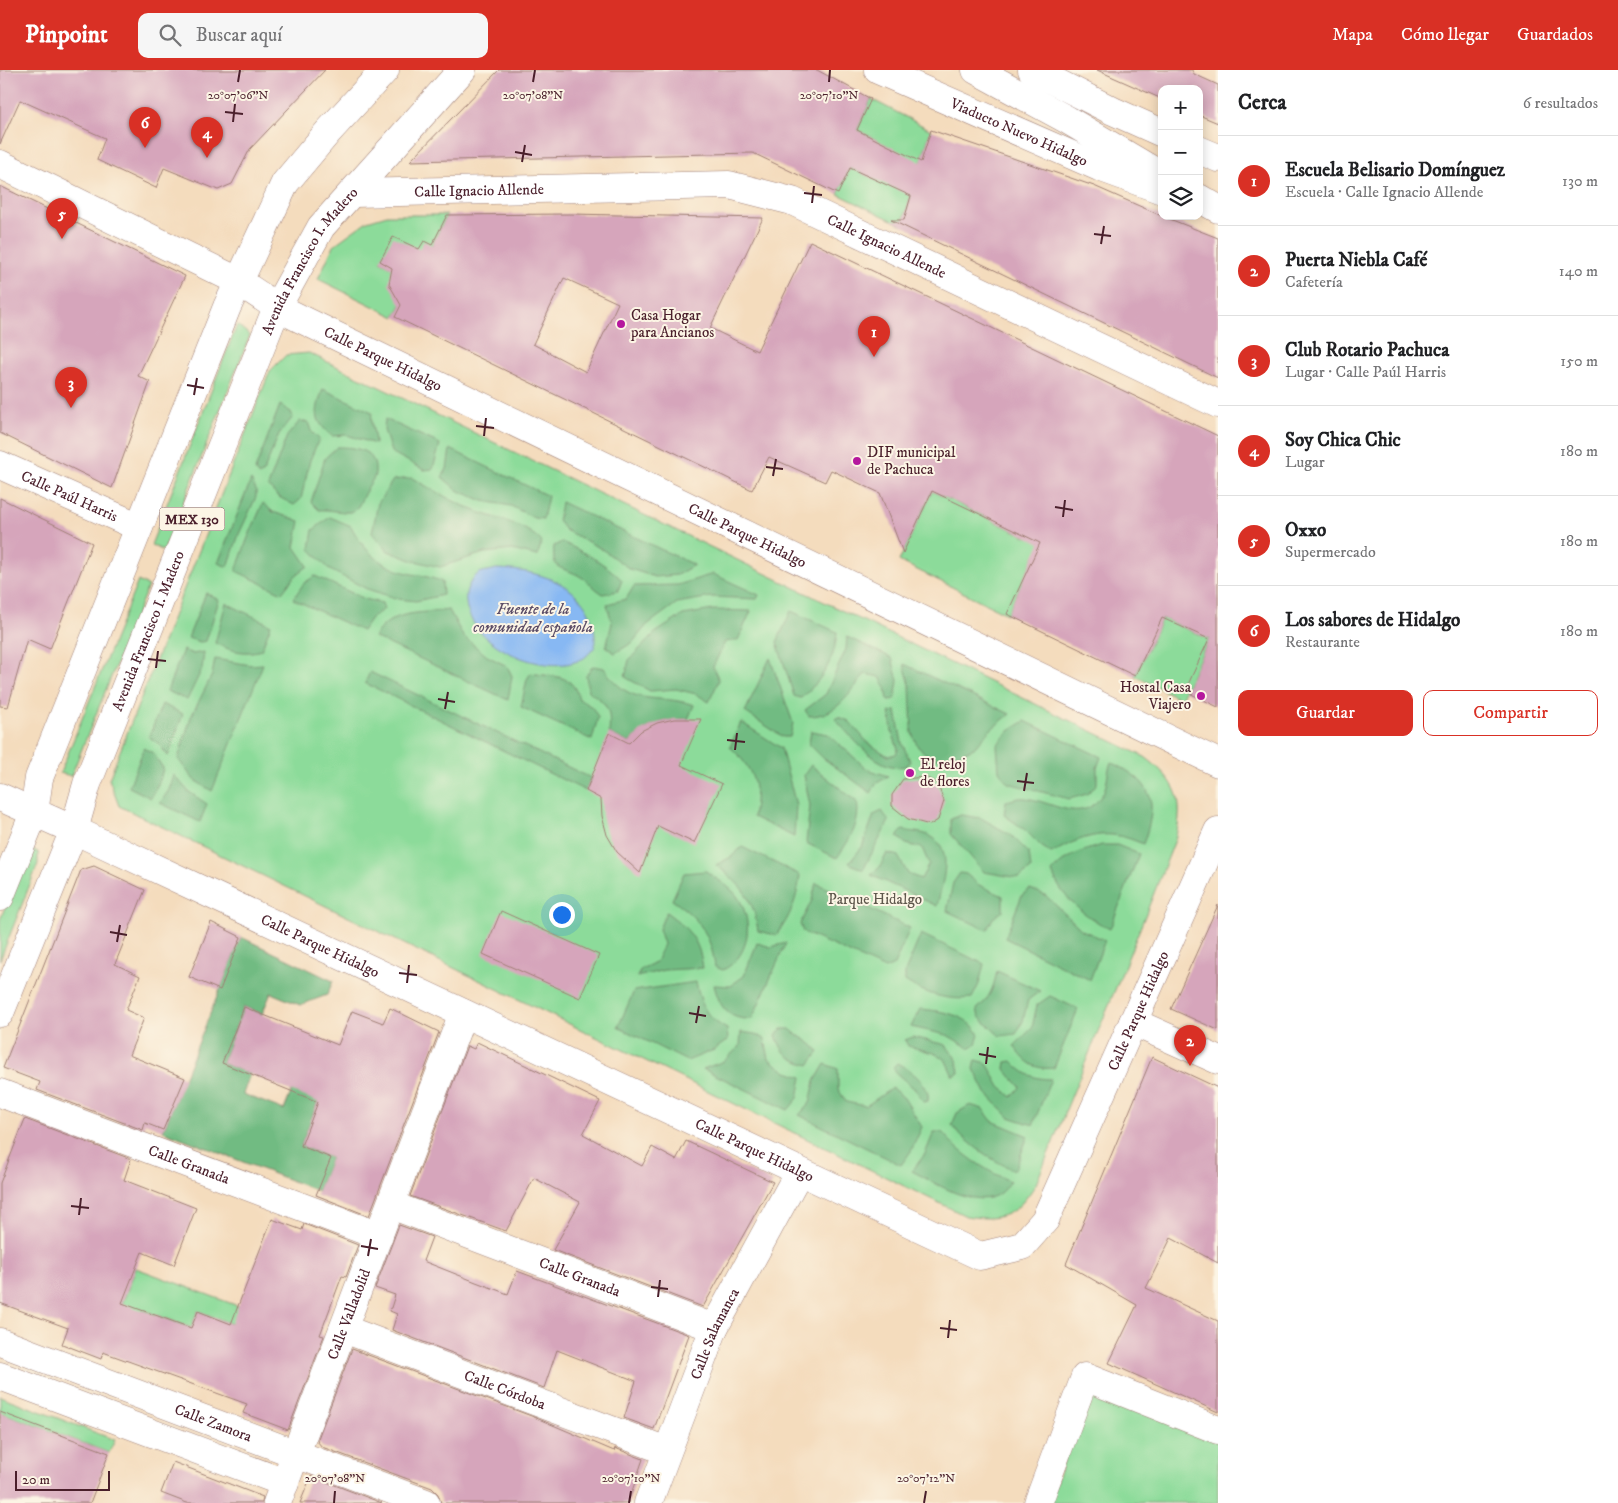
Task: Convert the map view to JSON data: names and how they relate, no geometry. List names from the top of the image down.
{
  "streets": {
    "street": [
      "Viaducto Nuevo Hidalgo",
      "Calle Ignacio Allende",
      "Avenida Francisco I. Madero",
      "Calle Parque Hidalgo",
      "Calle Paúl Harris",
      "MEX 130",
      "Calle Granada",
      "Calle Valladolid",
      "Calle Salamanca",
      "Calle Córdoba",
      "Calle Zamora"
    ]
  },
  "crossings": [
    ["Calle Ignacio Allende", "Avenida Francisco I. Madero"],
    ["Avenida Francisco I. Madero", "Calle Parque Hidalgo"],
    ["Calle Parque Hidalgo", "MEX 130"],
    ["Calle Parque Hidalgo", "Calle Valladolid"],
    ["Calle Parque Hidalgo", "Calle Salamanca"],
    ["Calle Paúl Harris", "MEX 130"],
    ["Calle Granada", "Calle Valladolid"],
    ["Calle Granada", "Calle Salamanca"],
    ["Calle Valladolid", "Calle Córdoba"],
    ["Calle Valladolid", "Calle Zamora"],
    ["Calle Salamanca", "Calle Córdoba"]
  ],
  "water": ["Fuente de la comunidad española"],
  "parks": ["Parque Hidalgo"],
  "places": [
    "Casa Hogar para Ancianos",
    "DIF municipal de Pachuca",
    "Hostal Casa Viajero",
    "El reloj de flores"
  ],
  "scale_bar": "20 m",
  "page": {
    "header": "Pinpoint",
    "search": "Buscar aquí",
    "nav": ["Mapa", "Cómo llegar", "Guardados"],
    "heading": ["Cerca", "6 resultados"],
    "map_buttons": ["+", "−"],
    "pins": [
      "6",
      "4",
      "5",
      "1",
      "3",
      "2"
    ],
    "list": [
      {
        "mark": "1",
        "name": "Escuela Belisario Domínguez",
        "note": "Escuela · Calle Ignacio Allende",
        "value": "130 m"
      },
      {
        "mark": "2",
        "name": "Puerta Niebla Café",
        "note": "Cafetería",
        "value": "140 m"
      },
      {
        "mark": "3",
        "name": "Club Rotario Pachuca",
        "note": "Lugar · Calle Paúl Harris",
        "value": "150 m"
      },
      {
        "mark": "4",
        "name": "Soy Chica Chic",
        "note": "Lugar",
        "value": "180 m"
      },
      {
        "mark": "5",
        "name": "Oxxo",
        "note": "Supermercado",
        "value": "180 m"
      },
      {
        "mark": "6",
        "name": "Los sabores de Hidalgo",
        "note": "Restaurante",
        "value": "180 m"
      }
    ],
    "buttons": ["Guardar", "Compartir"],
    "scale": "20 m"
  },
  "coordinates": [
    "20°07'06\"N",
    "20°07'08\"N",
    "20°07'10\"N",
    "20°07'12\"N"
  ]
}
